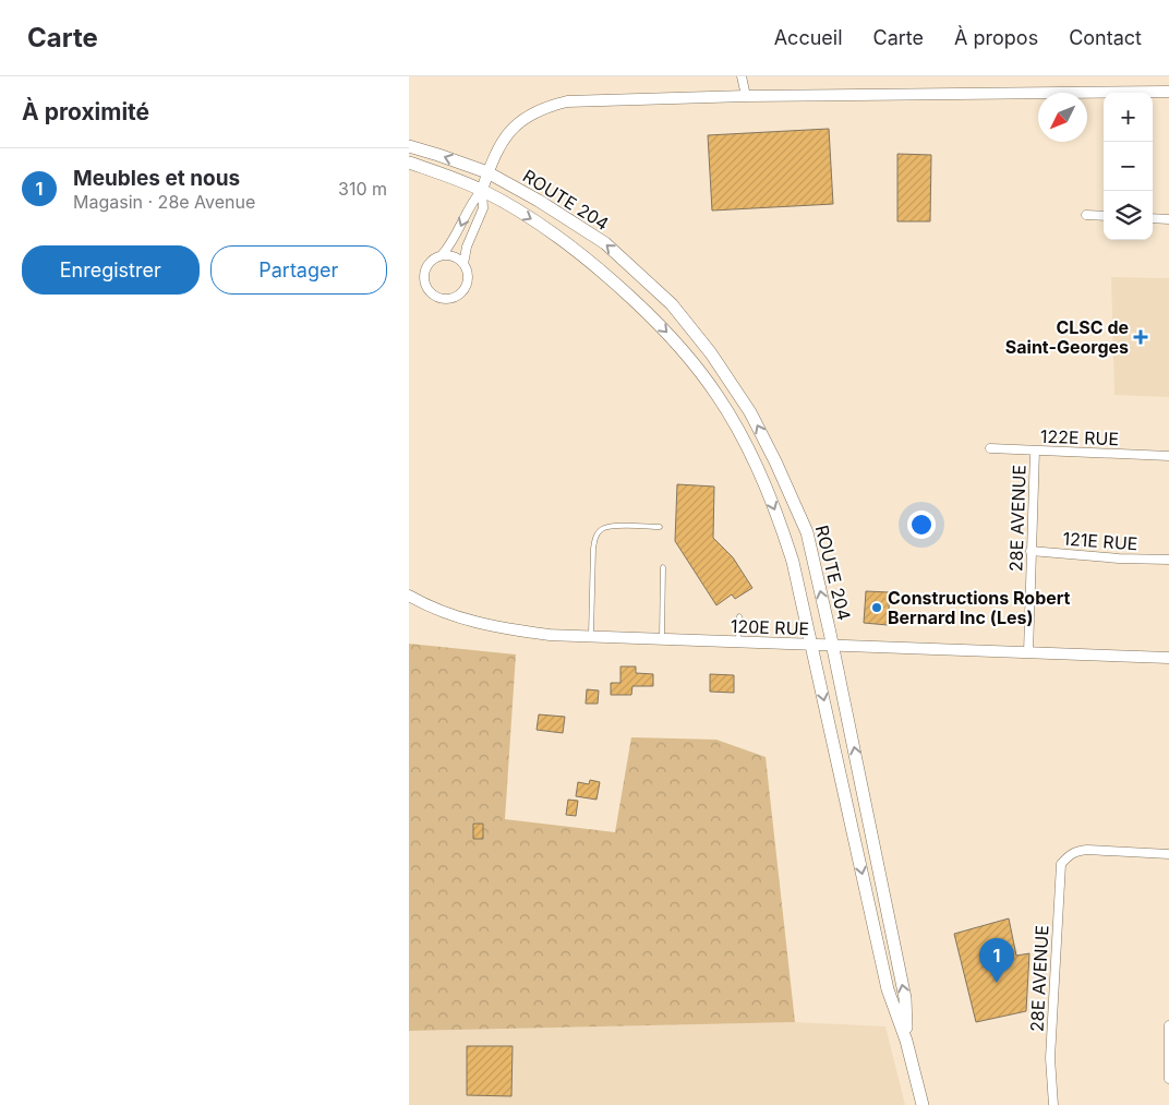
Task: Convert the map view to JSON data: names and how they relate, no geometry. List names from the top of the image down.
{
  "streets": {
    "main road": ["ROUTE 204"],
    "street": [
      "122E RUE",
      "28E AVENUE",
      "121E RUE",
      "120E RUE"
    ]
  },
  "crossings": [
    ["ROUTE 204", "120E RUE"],
    ["122E RUE", "28E AVENUE"],
    ["28E AVENUE", "121E RUE"],
    ["28E AVENUE", "120E RUE"]
  ],
  "places": {
    "health": ["CLSC de Saint-Georges"],
    "other": ["Constructions Robert Bernard Inc (Les)"]
  },
  "north": "bottom left",
  "page": {
    "header": "Carte",
    "nav": [
      "Accueil",
      "Carte",
      "À propos",
      "Contact"
    ],
    "heading": "À proximité",
    "map_buttons": ["+", "−"],
    "list": [
      {
        "mark": "1",
        "name": "Meubles et nous",
        "note": "Magasin · 28e Avenue",
        "value": "310 m"
      }
    ],
    "buttons": ["Enregistrer", "Partager"],
    "pins": "1"
  }
}
